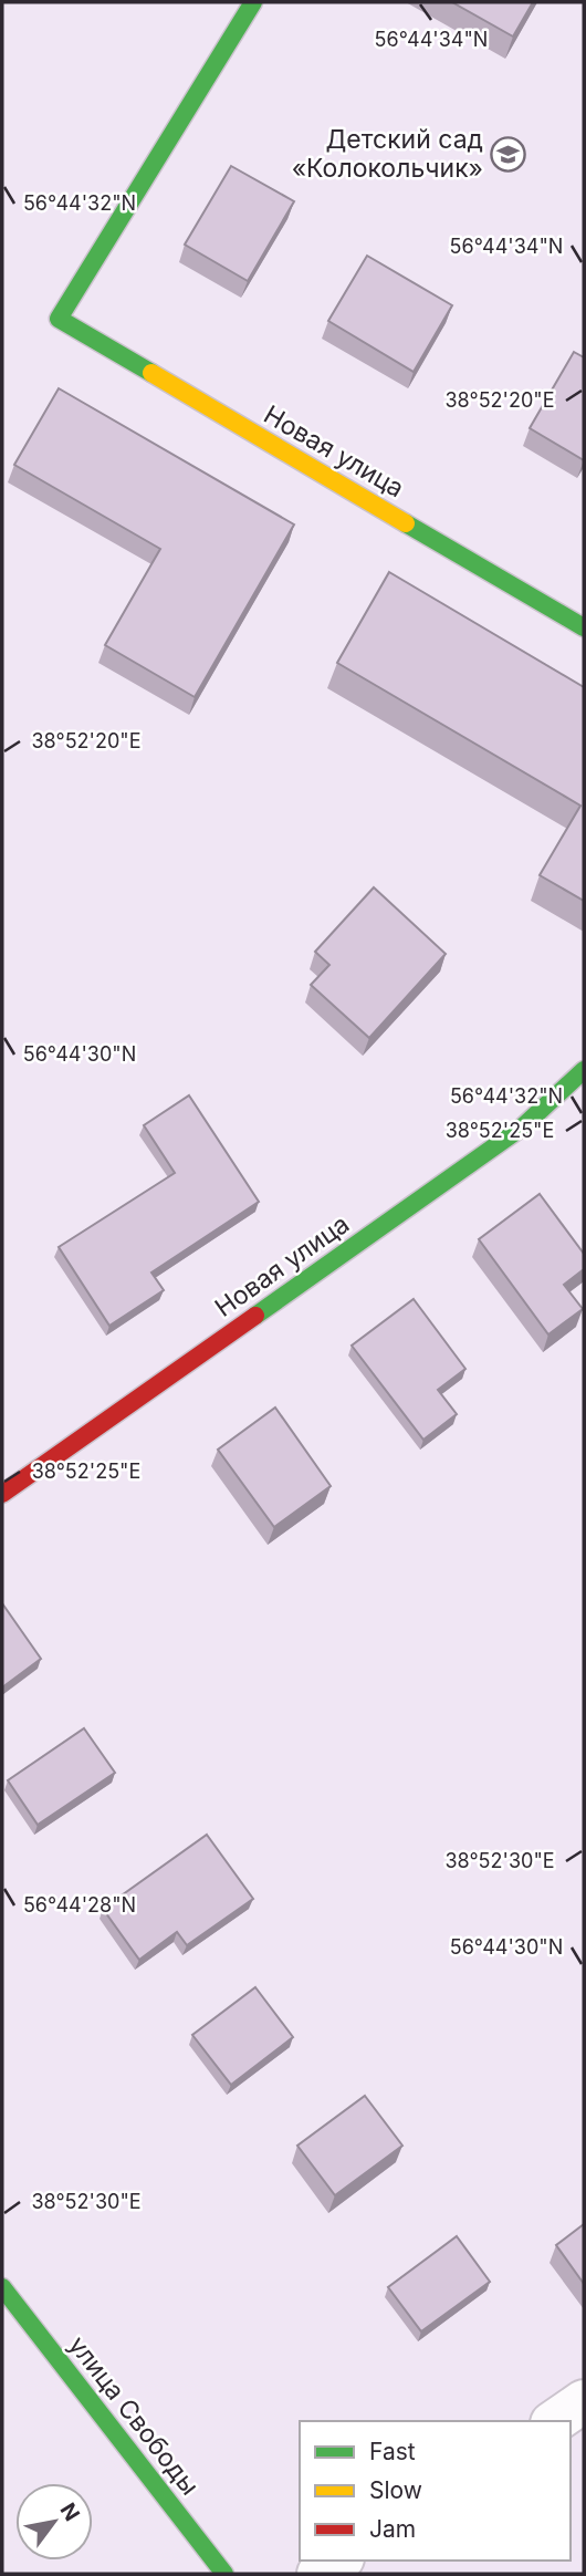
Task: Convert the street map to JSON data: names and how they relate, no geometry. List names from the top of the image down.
{
  "streets": {
    "street": ["Новая улица", "улица Свободы"]
  },
  "places": {
    "school or university": ["Детский сад «Колокольчик»"]
  },
  "legend": ["Fast", "Slow", "Jam"],
  "north": "top right",
  "coordinates": [
    "56°44'34\"N",
    "56°44'32\"N",
    "38°52'20\"E",
    "56°44'30\"N",
    "38°52'25\"E",
    "38°52'30\"E",
    "56°44'28\"N"
  ]
}
